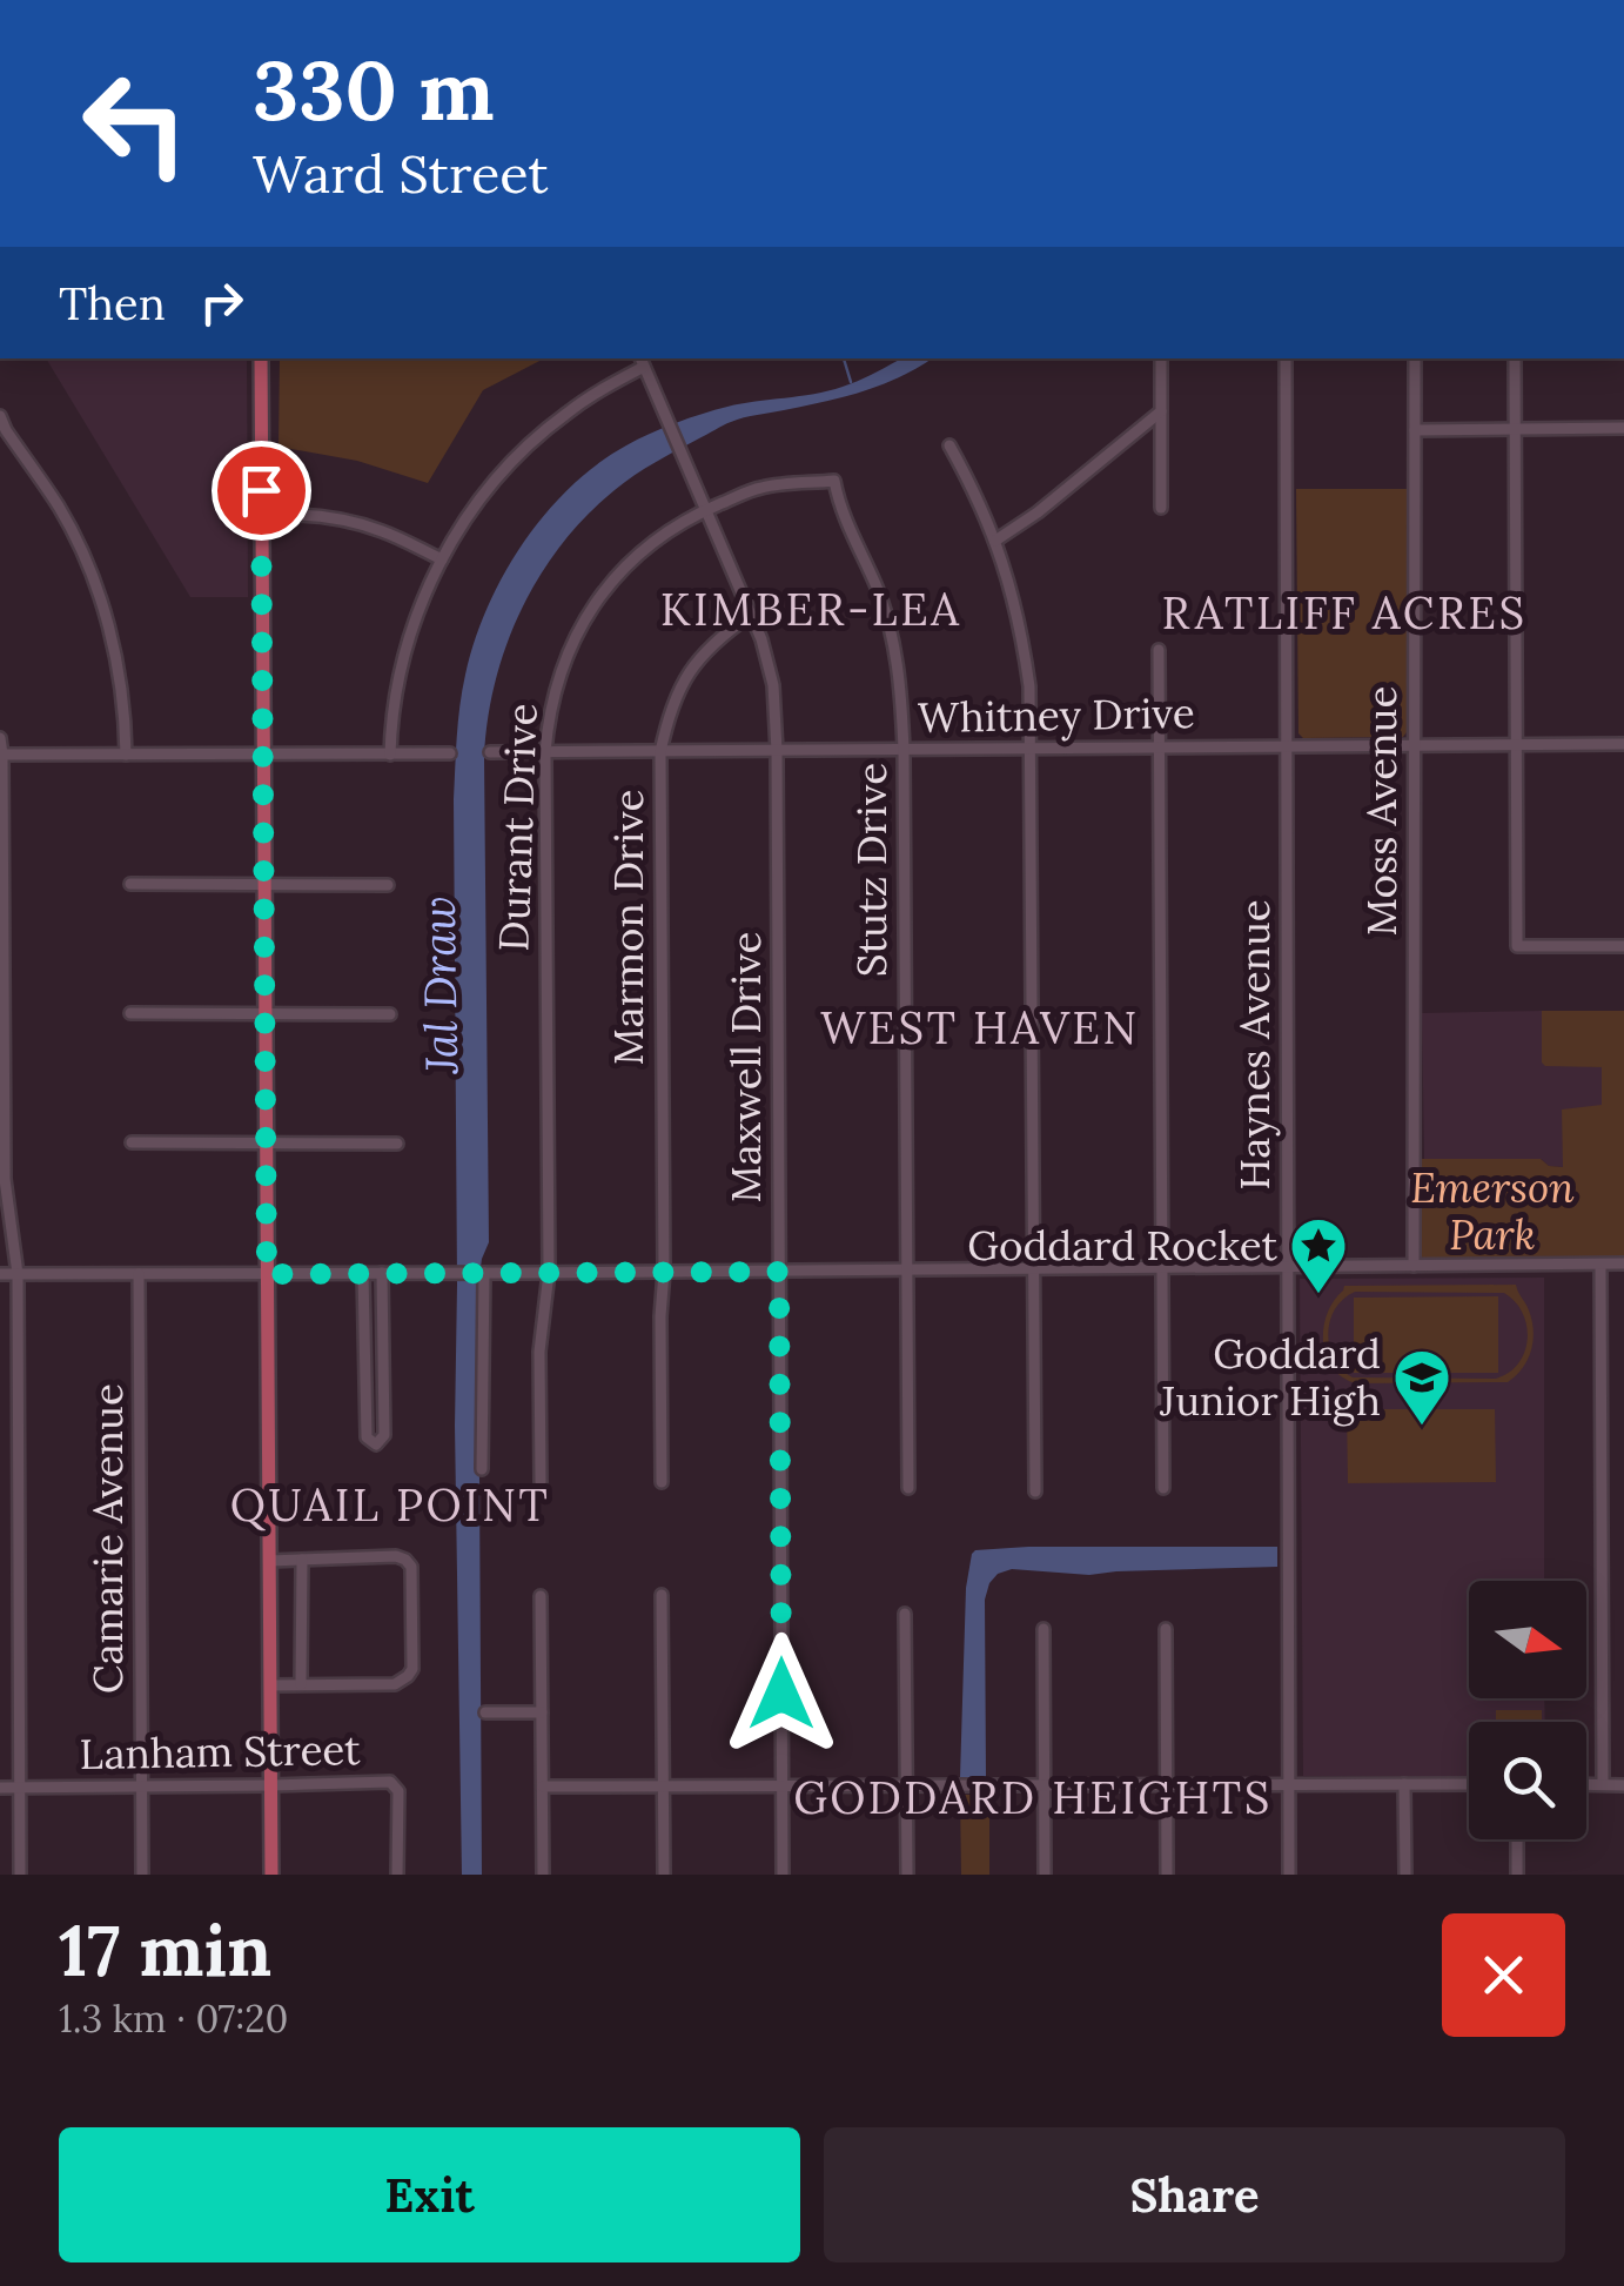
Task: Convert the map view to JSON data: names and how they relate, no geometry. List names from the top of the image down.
{
  "streets": {
    "street": [
      "Whitney Drive",
      "Moss Avenue",
      "Durant Drive",
      "Stutz Drive",
      "Marmon Drive",
      "Haynes Avenue",
      "Maxwell Drive",
      "Camarie Avenue",
      "Lanham Street"
    ]
  },
  "crossings": [
    ["Whitney Drive", "Moss Avenue"],
    ["Whitney Drive", "Durant Drive"],
    ["Whitney Drive", "Stutz Drive"],
    ["Whitney Drive", "Marmon Drive"],
    ["Whitney Drive", "Haynes Avenue"],
    ["Whitney Drive", "Maxwell Drive"],
    ["Durant Drive", "Stutz Drive"],
    ["Durant Drive", "Maxwell Drive"],
    ["Marmon Drive", "Maxwell Drive"],
    ["Camarie Avenue", "Lanham Street"]
  ],
  "districts": [
    "KIMBER-LEA",
    "RATLIFF ACRES",
    "WEST HAVEN",
    "QUAIL POINT",
    "GODDARD HEIGHTS"
  ],
  "water": ["Jal Draw"],
  "parks": ["Emerson Park"],
  "places": {
    "place": ["Goddard Rocket"],
    "school or university": ["Goddard Junior High"]
  },
  "north": "right",
  "page": {
    "turn": ["330 m", "Ward Street"],
    "then": "Then",
    "heading": ["17 min", "1.3 km · 07:20"],
    "buttons": ["Exit", "Share"]
  }
}
